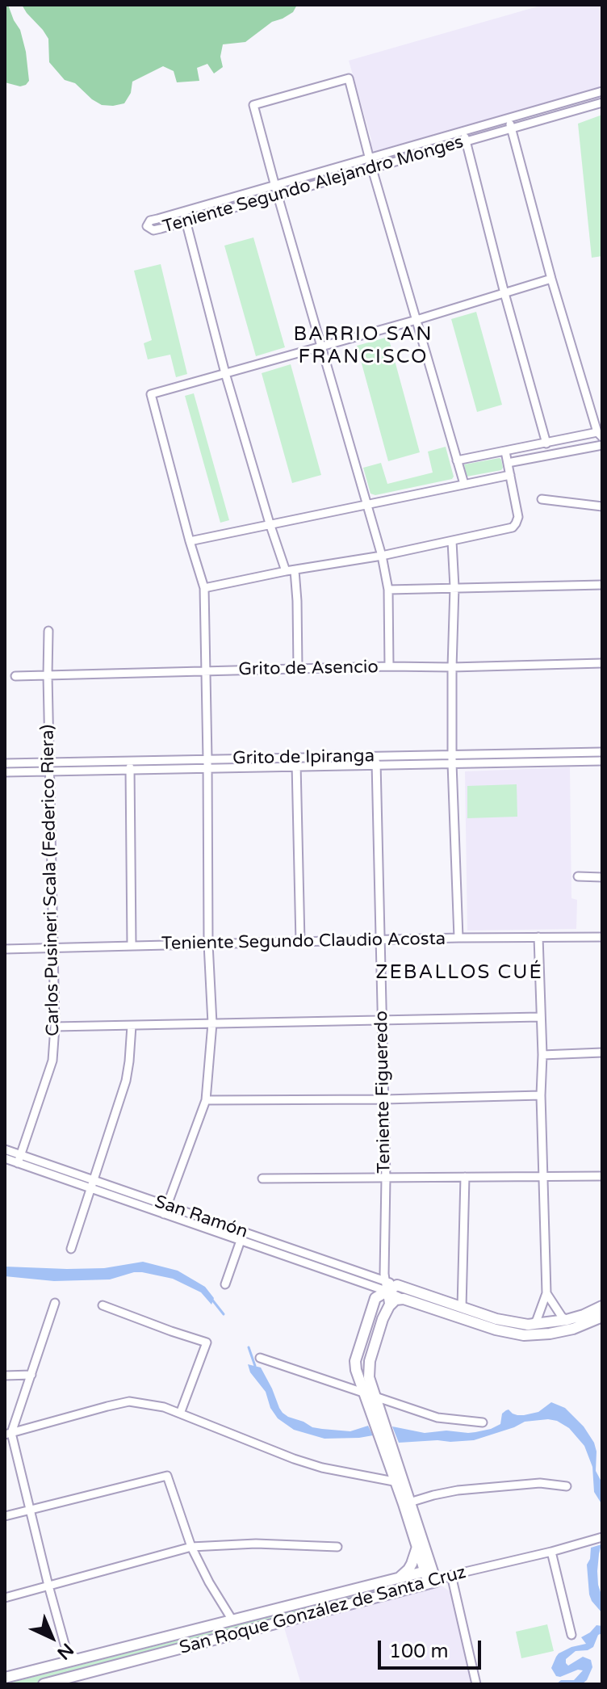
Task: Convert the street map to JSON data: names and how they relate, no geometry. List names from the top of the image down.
{
  "streets": {
    "street": [
      "Teniente Segundo Alejandro Monges",
      "Grito de Asencio",
      "Grito de Ipiranga",
      "Carlos Pusineri Scala (Federico Riera)",
      "Teniente Segundo Claudio Acosta",
      "Teniente Figueredo",
      "San Ramón",
      "San Roque González de Santa Cruz"
    ]
  },
  "crossings": [
    ["Grito de Asencio", "Carlos Pusineri Scala (Federico Riera)"],
    ["Grito de Ipiranga", "Carlos Pusineri Scala (Federico Riera)"],
    ["Grito de Ipiranga", "Teniente Figueredo"],
    ["Carlos Pusineri Scala (Federico Riera)", "Teniente Segundo Claudio Acosta"],
    ["Carlos Pusineri Scala (Federico Riera)", "San Ramón"],
    ["Teniente Segundo Claudio Acosta", "Teniente Figueredo"],
    ["Teniente Figueredo", "San Ramón"]
  ],
  "districts": ["BARRIO SAN FRANCISCO", "ZEBALLOS CUÉ"],
  "scale_bar": "100 m",
  "north": "bottom right"
}
